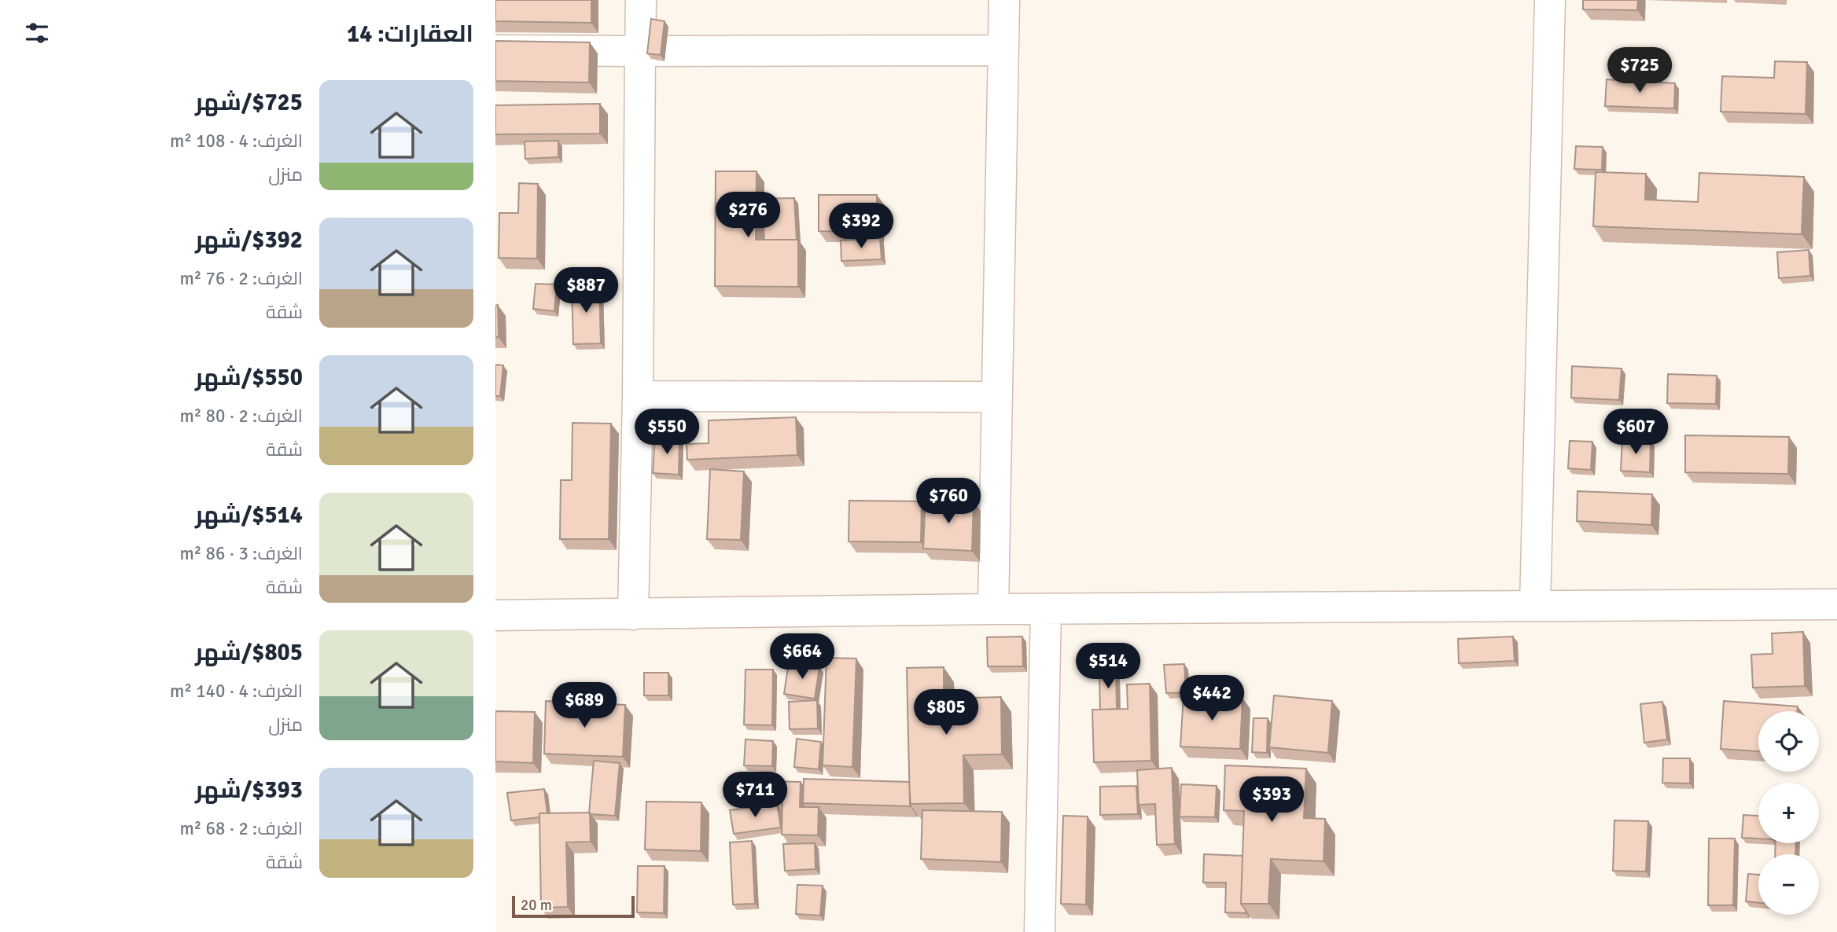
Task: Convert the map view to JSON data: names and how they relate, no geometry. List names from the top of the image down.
{
  "scale_bar": "20 m",
  "page": {
    "heading": "العقارات: 14",
    "price": [
      "$725",
      "$276",
      "$392",
      "$887",
      "$550",
      "$607",
      "$760",
      "$664",
      "$514",
      "$442",
      "$689",
      "$805",
      "$711",
      "$393"
    ],
    "list": [
      {
        "name": "$725/شهر",
        "note": "الغرف: 4 · 108 m² · منزل"
      },
      {
        "name": "$392/شهر",
        "note": "الغرف: 2 · 76 m² · شقة"
      },
      {
        "name": "$550/شهر",
        "note": "الغرف: 2 · 80 m² · شقة"
      },
      {
        "name": "$514/شهر",
        "note": "الغرف: 3 · 86 m² · شقة"
      },
      {
        "name": "$805/شهر",
        "note": "الغرف: 4 · 140 m² · منزل"
      },
      {
        "name": "$393/شهر",
        "note": "الغرف: 2 · 68 m² · شقة"
      }
    ],
    "map_buttons": ["+", "−"],
    "scale": "20 m"
  }
}
